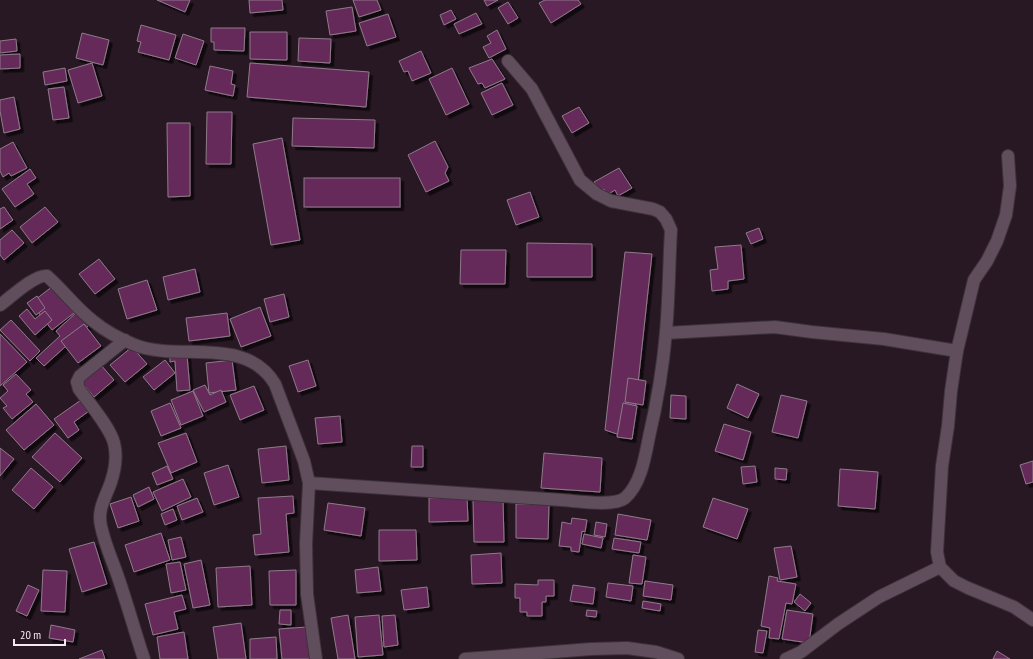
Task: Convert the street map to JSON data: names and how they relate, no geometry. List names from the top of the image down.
{
  "scale_bar": "20 m"
}
